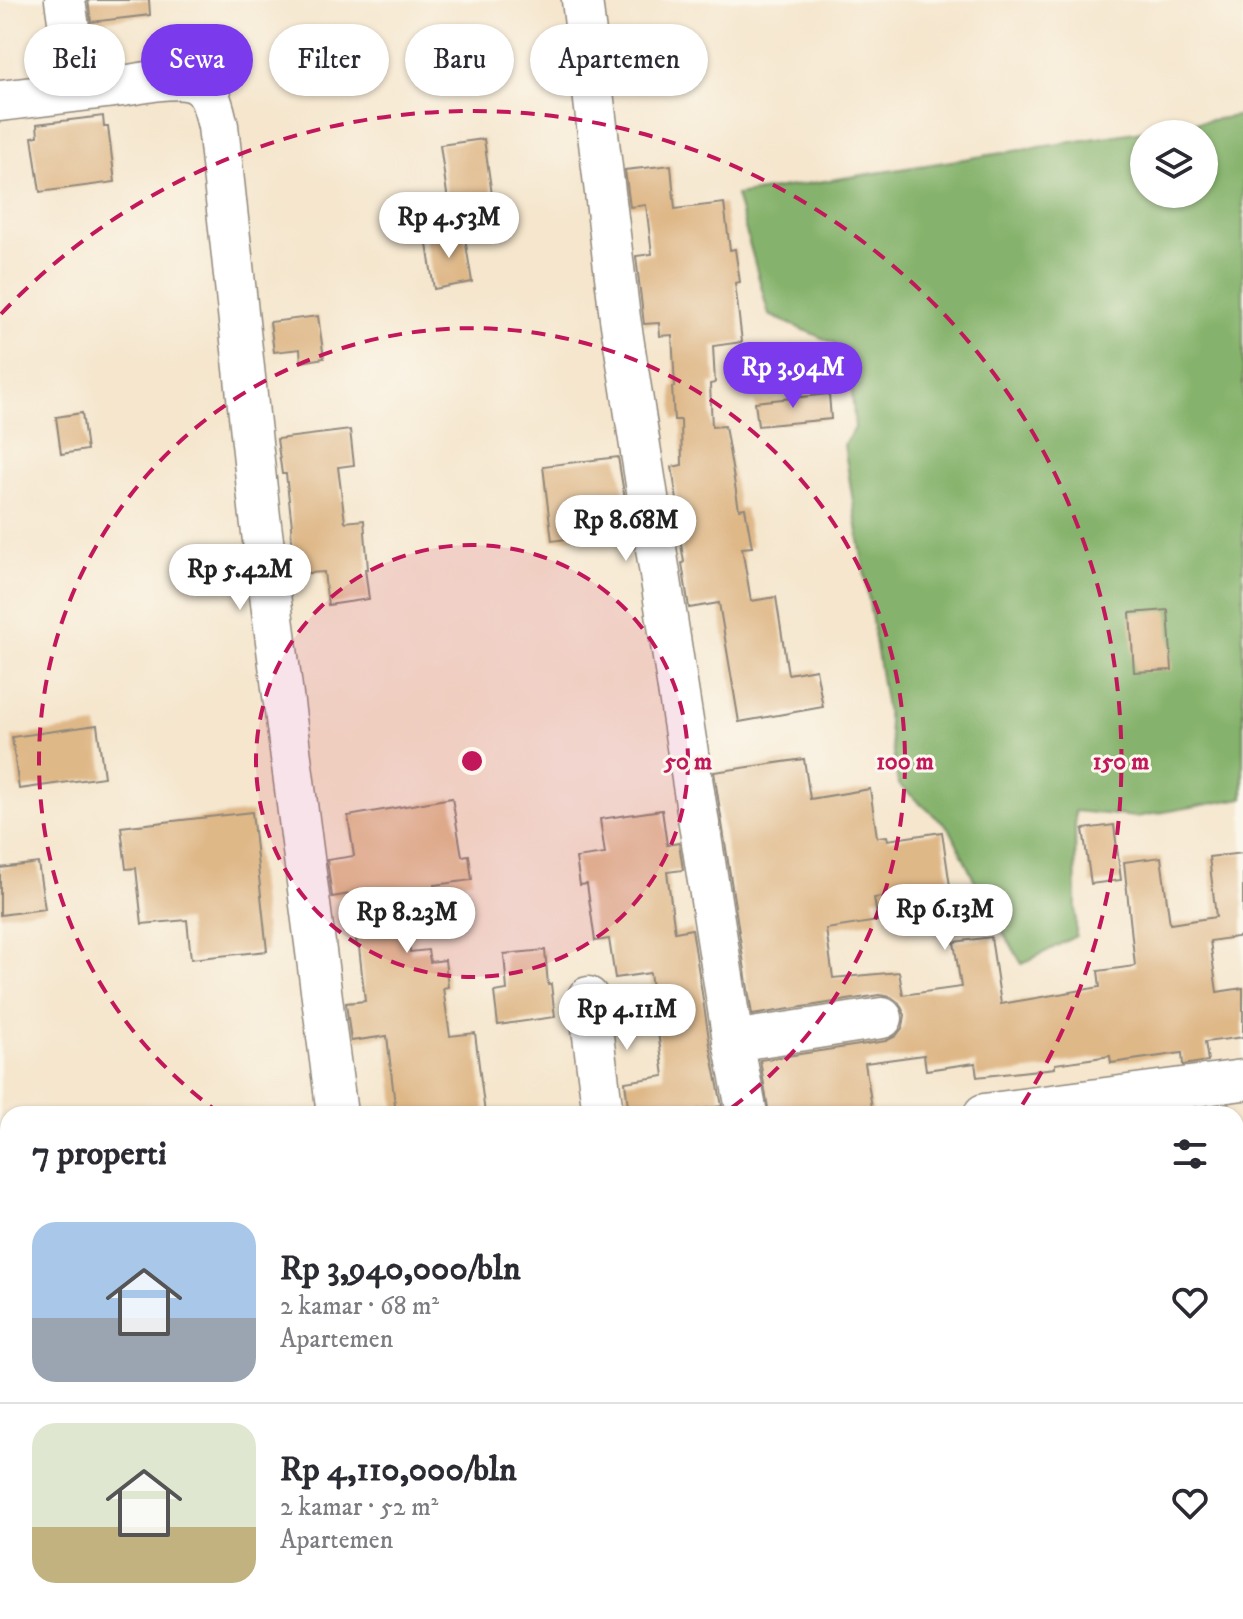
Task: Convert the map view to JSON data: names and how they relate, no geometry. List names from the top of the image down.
{
  "page": {
    "chip": [
      "Beli",
      "Sewa",
      "Filter",
      "Baru",
      "Apartemen"
    ],
    "price": [
      "Rp 4.53M",
      "Rp 3.94M",
      "Rp 8.68M",
      "Rp 5.42M",
      "Rp 6.13M",
      "Rp 8.23M",
      "Rp 4.11M"
    ],
    "heading": "7 properti",
    "list": [
      {
        "name": "Rp 3,940,000/bln",
        "note": "2 kamar · 68 m² · Apartemen"
      },
      {
        "name": "Rp 4,110,000/bln",
        "note": "2 kamar · 52 m² · Apartemen"
      }
    ]
  },
  "rings": ["50 m", "100 m", "150 m"]
}
